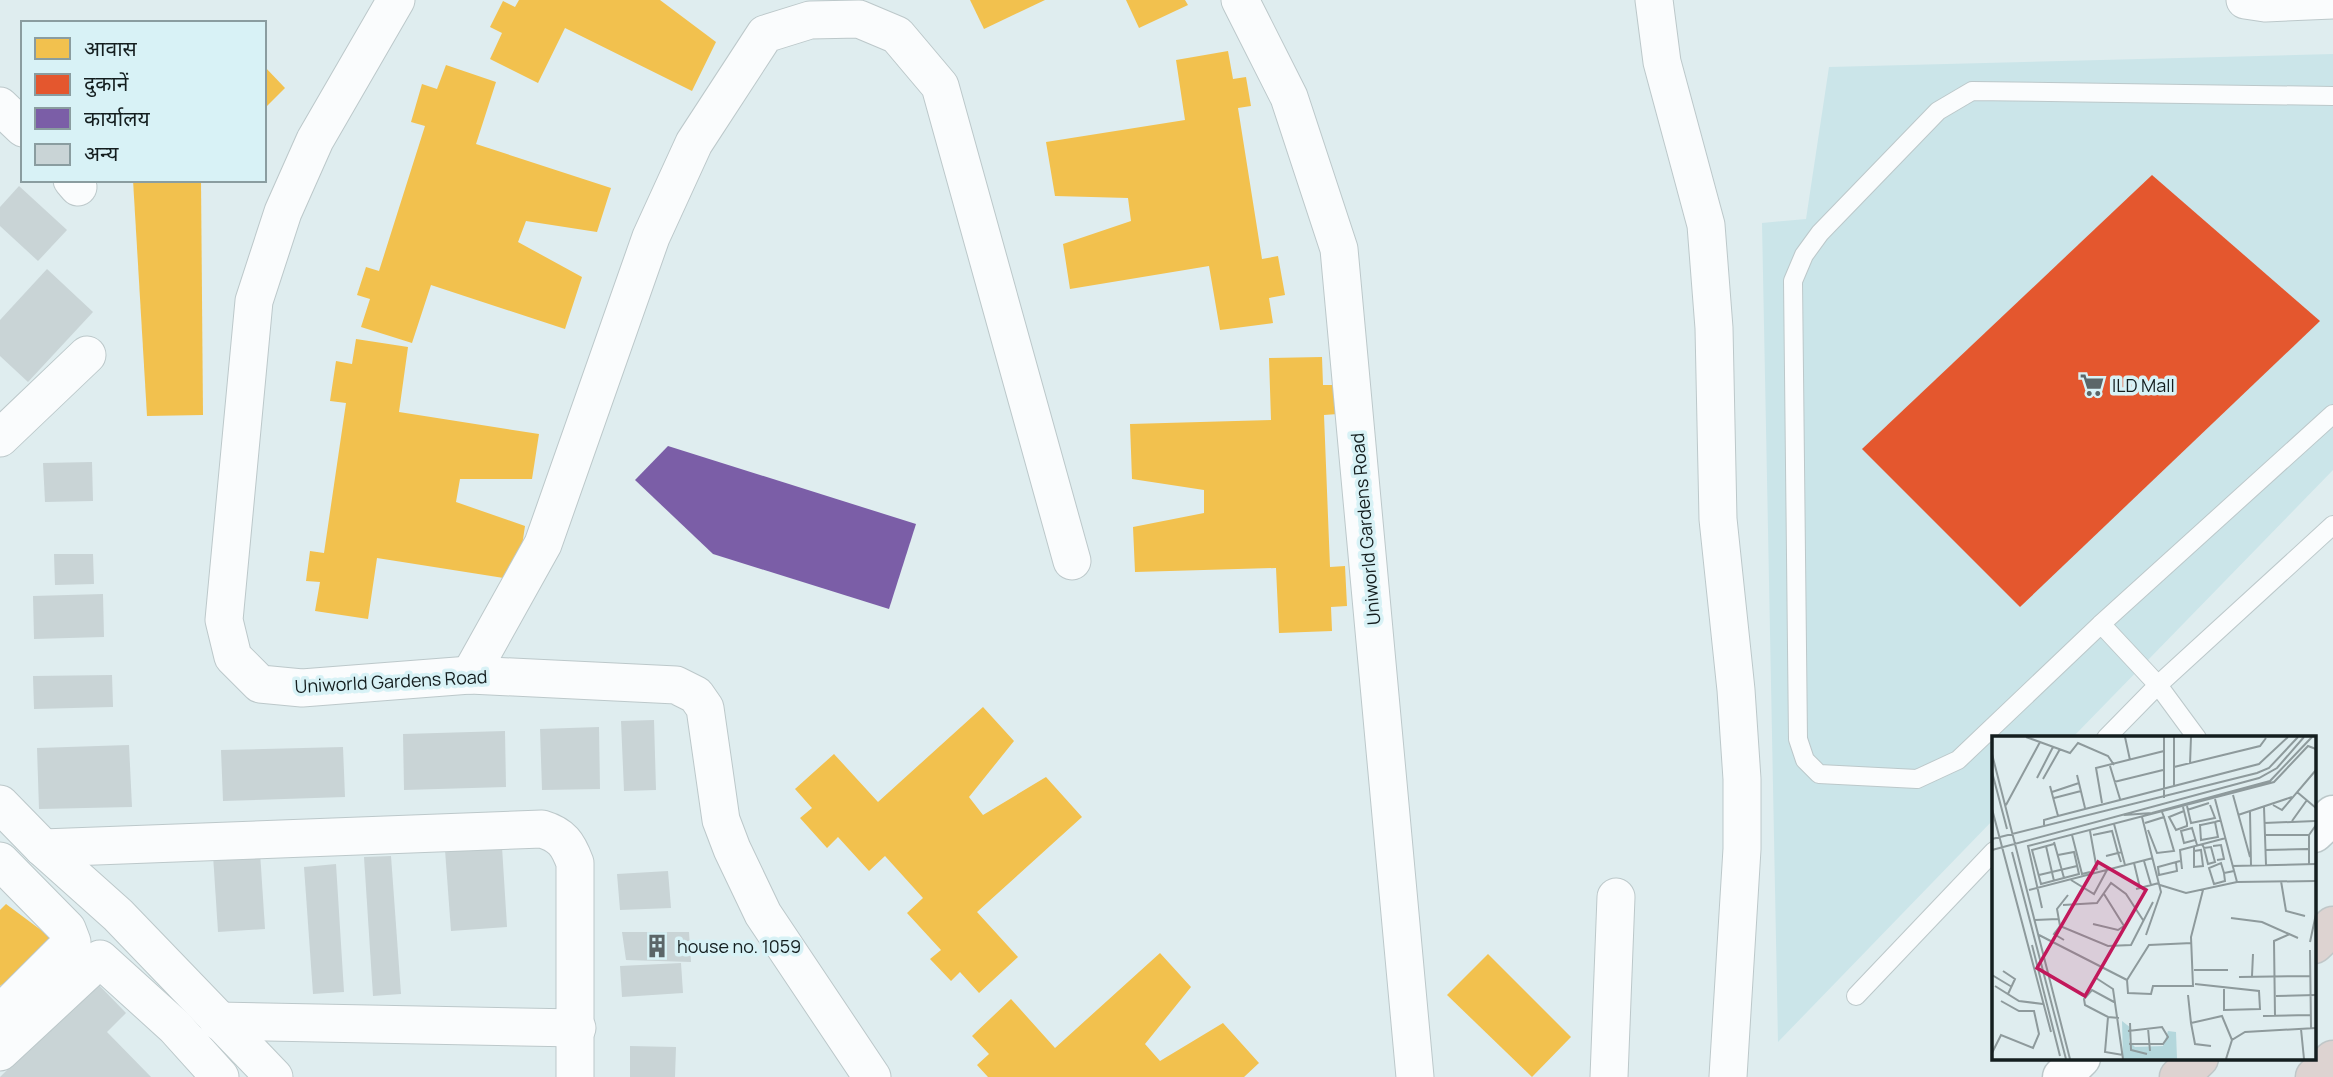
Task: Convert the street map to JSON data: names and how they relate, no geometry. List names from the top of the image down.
{
  "streets": {
    "street": ["Uniworld Gardens Road"]
  },
  "places": {
    "supermarket": ["ILD Mall"],
    "building": ["house no. 1059"]
  },
  "legend": [
    "आवास",
    "दुकानें",
    "कार्यालय",
    "अन्य"
  ]
}
